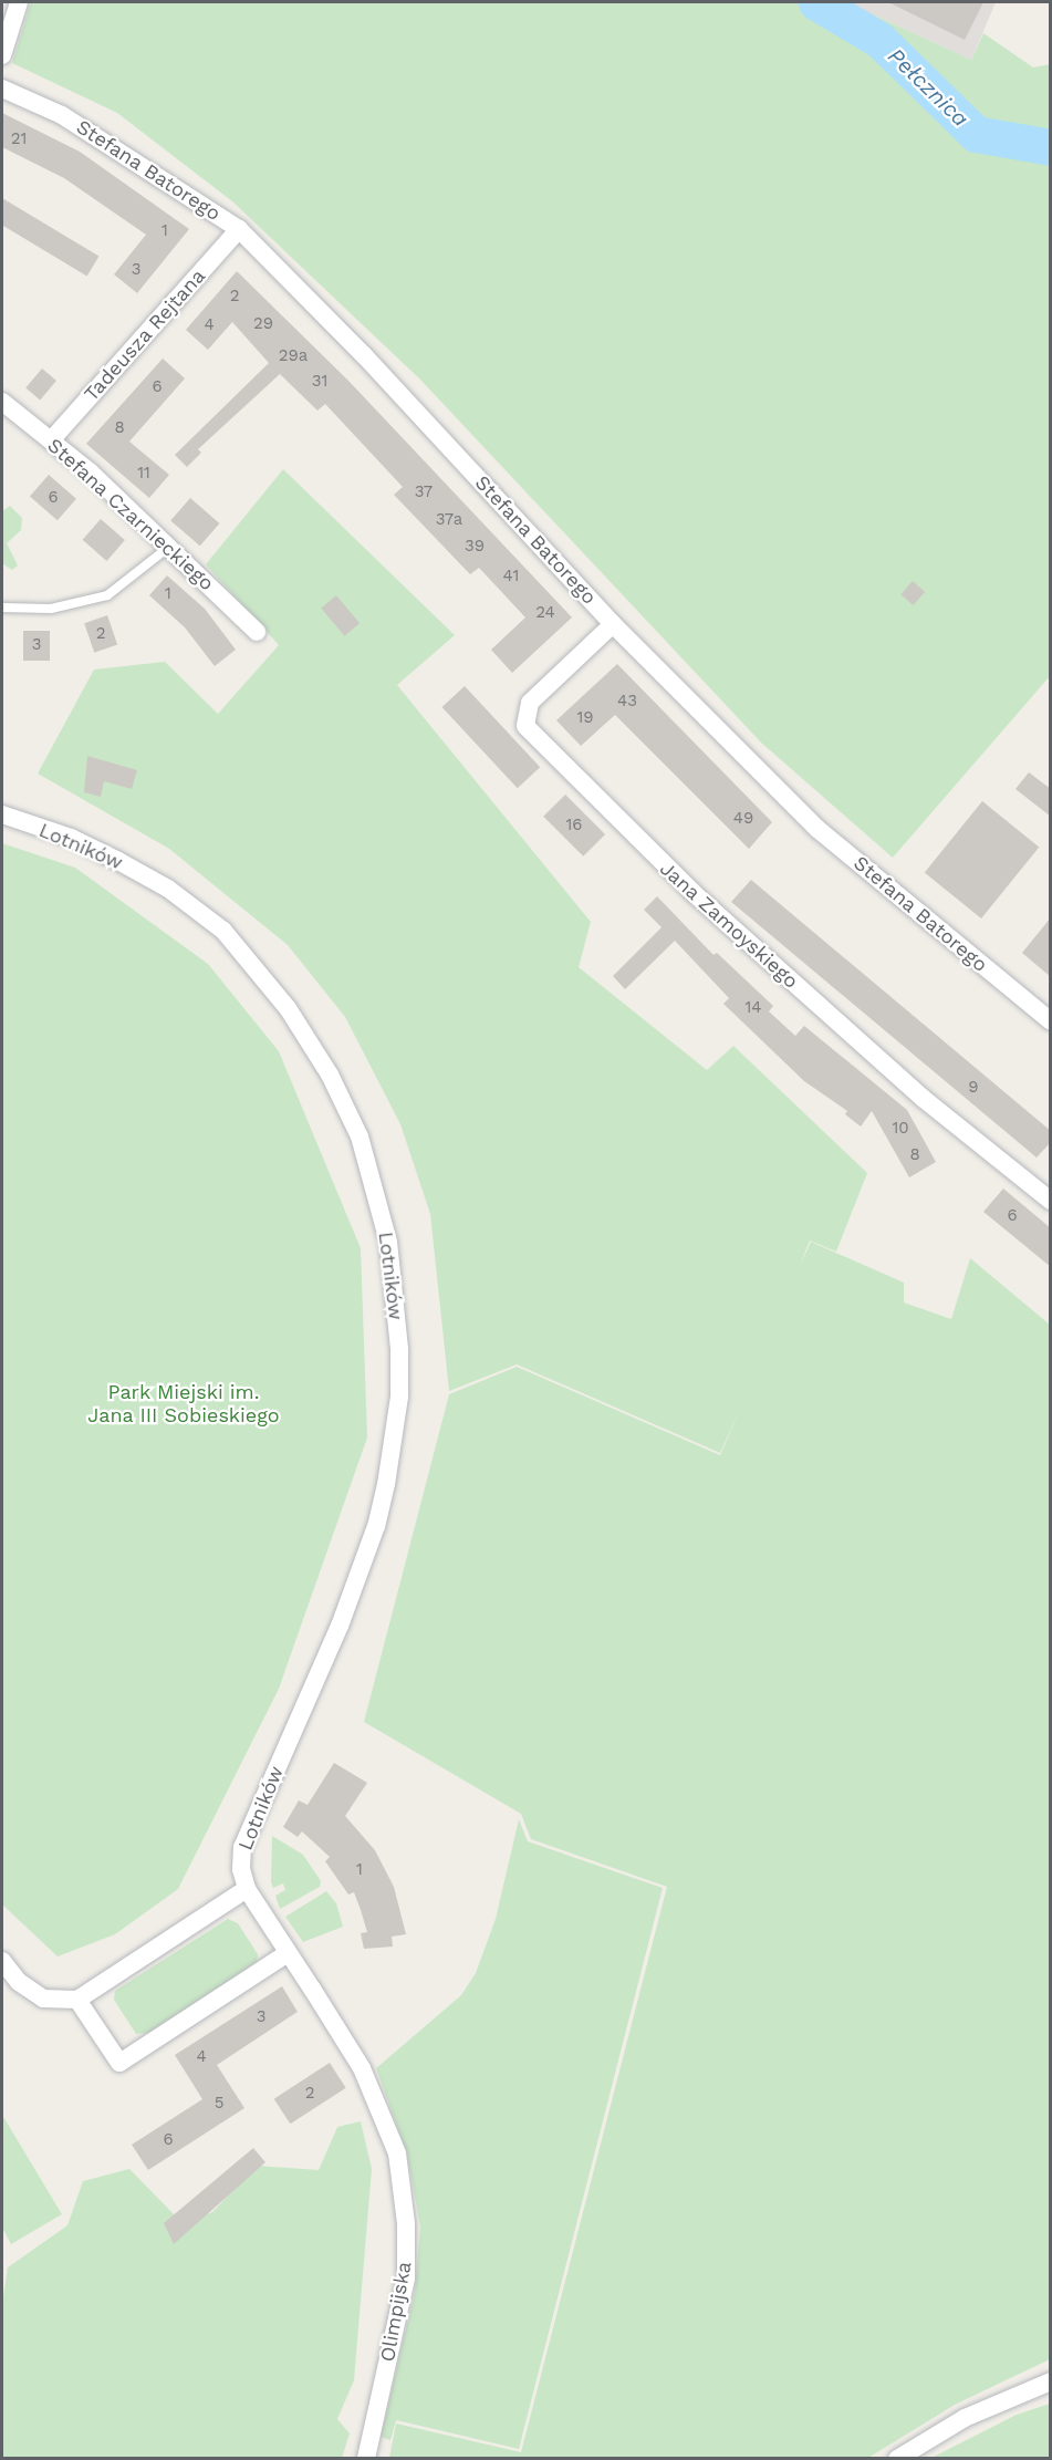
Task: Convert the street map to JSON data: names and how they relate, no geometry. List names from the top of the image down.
{
  "streets": {
    "street": [
      "Stefana Batorego",
      "Tadeusza Rejtana",
      "Stefana Czarnieckiego",
      "Lotników",
      "Jana Zamoyskiego",
      "Olimpijska"
    ]
  },
  "crossings": [
    ["Stefana Batorego", "Tadeusza Rejtana"],
    ["Stefana Batorego", "Jana Zamoyskiego"],
    ["Tadeusza Rejtana", "Stefana Czarnieckiego"],
    ["Lotników", "Olimpijska"]
  ],
  "water": ["Pełcznica"],
  "parks": ["Park Miejski im. Jana III Sobieskiego"],
  "house_numbers": [
    "21",
    "1",
    "3",
    "2",
    "29",
    "4",
    "29a",
    "31",
    "6",
    "8",
    "11",
    "37",
    "6",
    "37a",
    "39",
    "41",
    "1",
    "24",
    "2",
    "3",
    "43",
    "19",
    "49",
    "16",
    "14",
    "9",
    "10",
    "8",
    "6",
    "1",
    "3",
    "4",
    "2",
    "5",
    "6"
  ]
}
